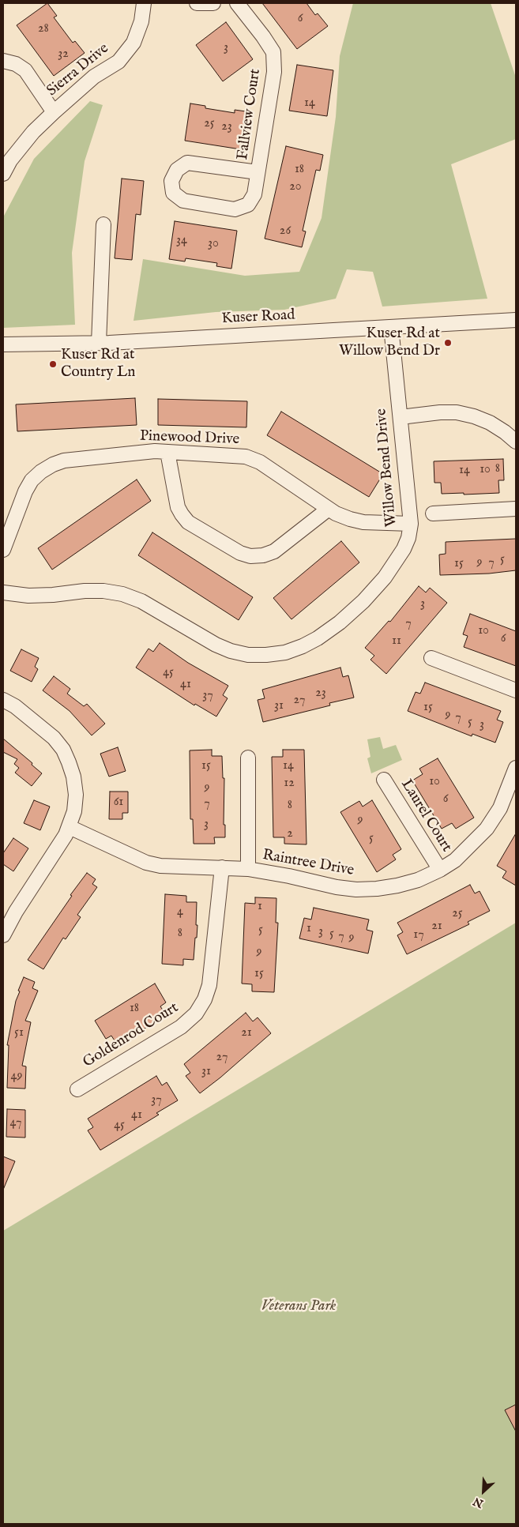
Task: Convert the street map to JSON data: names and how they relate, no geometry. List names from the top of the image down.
{
  "streets": {
    "street": [
      "Sierra Drive",
      "Fallview Court",
      "Kuser Road",
      "Pinewood Drive",
      "Willow Bend Drive",
      "Laurel Court",
      "Raintree Drive",
      "Goldenrod Court"
    ]
  },
  "crossings": [
    ["Kuser Road", "Willow Bend Drive"],
    ["Pinewood Drive", "Willow Bend Drive"],
    ["Laurel Court", "Raintree Drive"],
    ["Raintree Drive", "Goldenrod Court"]
  ],
  "parks": ["Veterans Park"],
  "places": ["Kuser Rd at Willow Bend Dr", "Kuser Rd at Country Ln"],
  "house_numbers": [
    "6",
    "28",
    "3",
    "32",
    "14",
    "25",
    "23",
    "18",
    "20",
    "26",
    "34",
    "30",
    "8",
    "10",
    "14",
    "5",
    "9",
    "7",
    "15",
    "3",
    "7",
    "10",
    "6",
    "11",
    "45",
    "41",
    "23",
    "37",
    "27",
    "31",
    "15",
    "9",
    "7",
    "5",
    "3",
    "15",
    "14",
    "10",
    "12",
    "9",
    "6",
    "61",
    "7",
    "8",
    "9",
    "3",
    "2",
    "5",
    "1",
    "4",
    "25",
    "21",
    "1",
    "5",
    "3",
    "8",
    "5",
    "17",
    "7",
    "9",
    "9",
    "15",
    "18",
    "51",
    "21",
    "27",
    "31",
    "49",
    "37",
    "41",
    "47",
    "45"
  ],
  "north": "bottom left"
}
